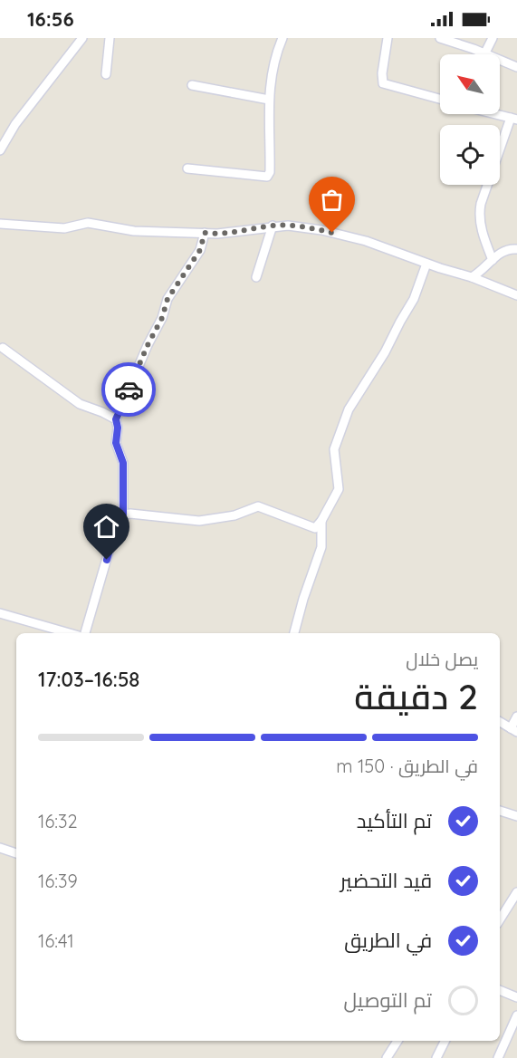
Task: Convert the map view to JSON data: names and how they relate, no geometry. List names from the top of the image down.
{
  "north": "top left",
  "page": {
    "status": "16:56",
    "heading": ["2 دقيقة", "يصل خلال", "16:58–17:03"],
    "bar": "في الطريق · 150 m",
    "list": [
      ["تم التأكيد", "16:32"],
      ["قيد التحضير", "16:39"],
      ["في الطريق", "16:41"],
      "تم التوصيل"
    ]
  }
}
